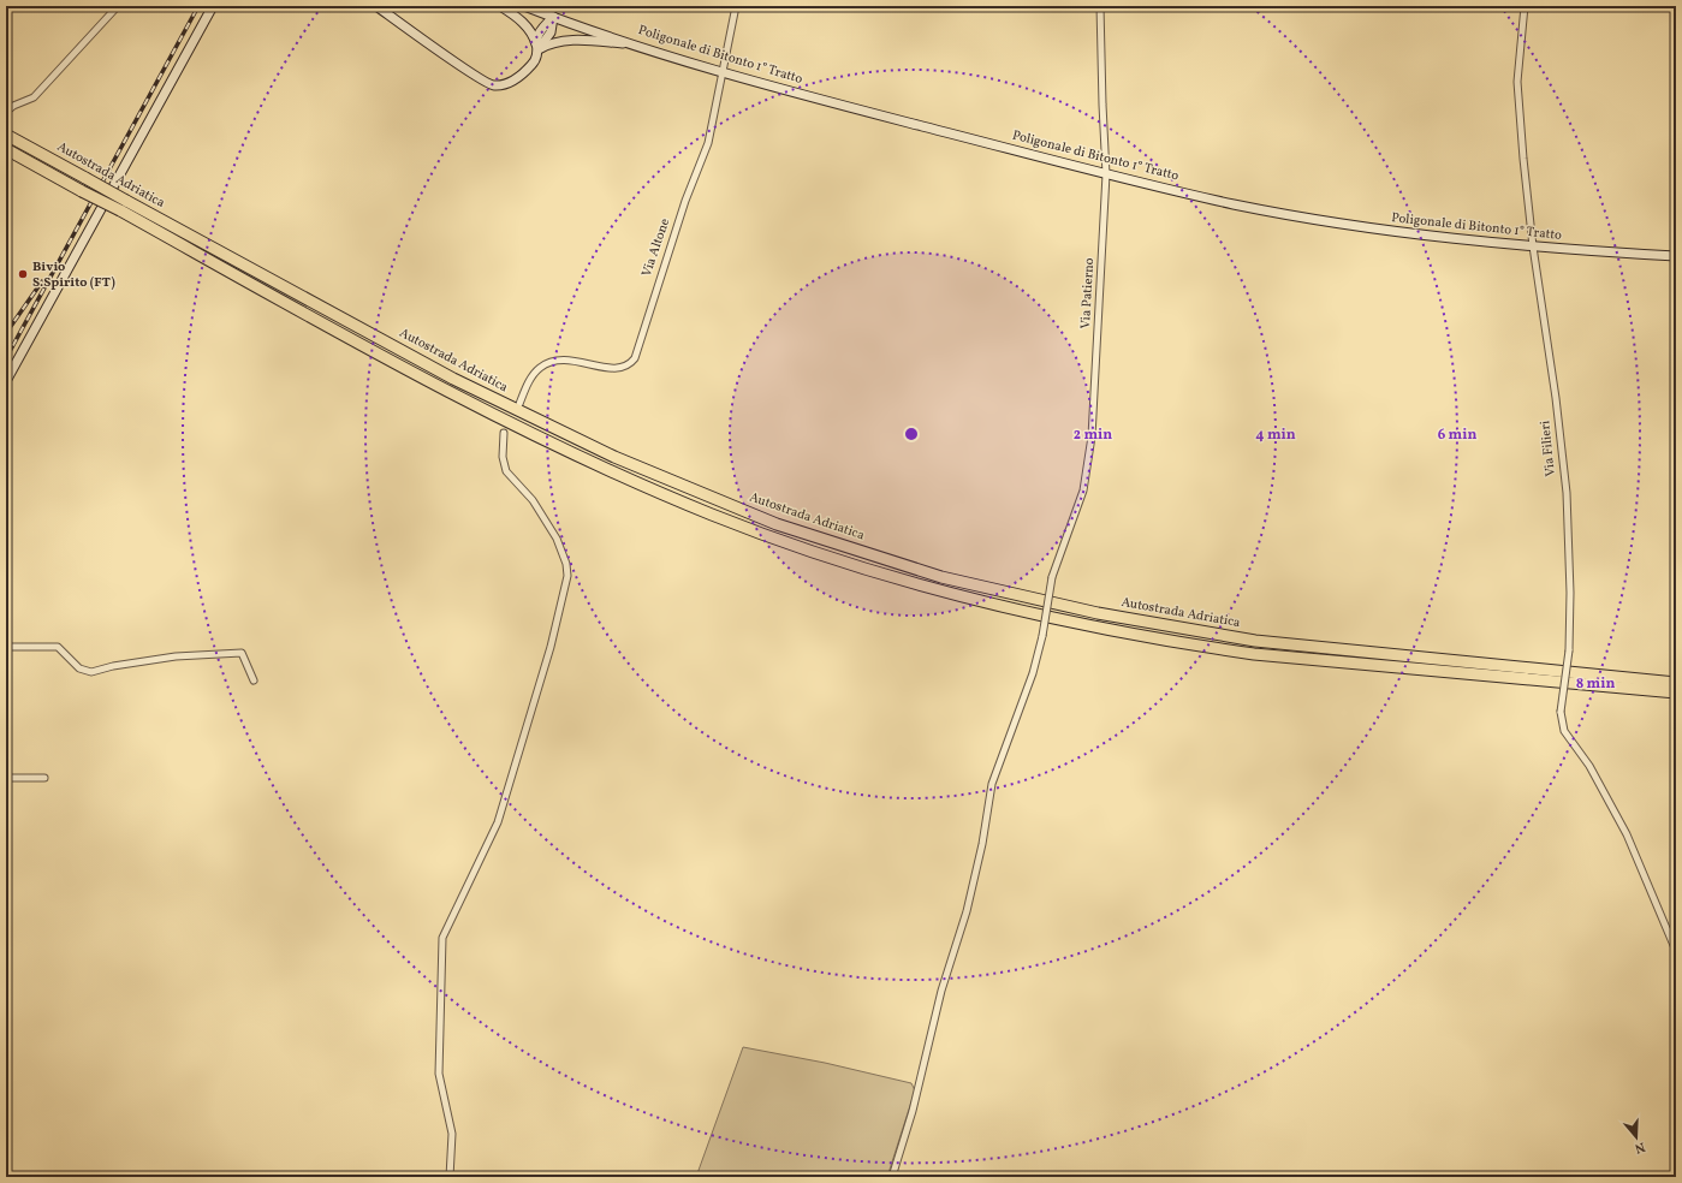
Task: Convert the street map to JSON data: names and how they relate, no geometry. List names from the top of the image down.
{
  "streets": {
    "highway": ["Autostrada Adriatica"],
    "main road": ["Poligonale di Bitonto 1° Tratto"],
    "street": ["Via Altone", "Via Patierno", "Via Filieri"]
  },
  "crossings": [
    ["Poligonale di Bitonto 1° Tratto", "Via Altone"],
    ["Poligonale di Bitonto 1° Tratto", "Via Patierno"],
    ["Poligonale di Bitonto 1° Tratto", "Via Filieri"]
  ],
  "places": ["Bivio S.Spirito (FT)"],
  "north": "bottom",
  "rings": [
    "2 min",
    "4 min",
    "6 min",
    "8 min"
  ]
}
